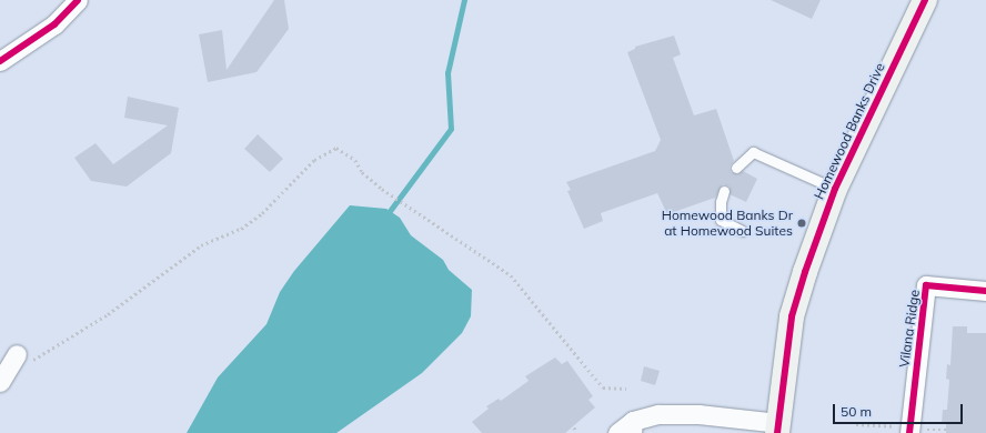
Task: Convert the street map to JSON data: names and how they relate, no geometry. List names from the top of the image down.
{
  "streets": {
    "street": ["Homewood Banks Drive", "Vilana Ridge"]
  },
  "places": ["Homewood Banks Dr at Homewood Suites"],
  "scale_bar": "50 m"
}
